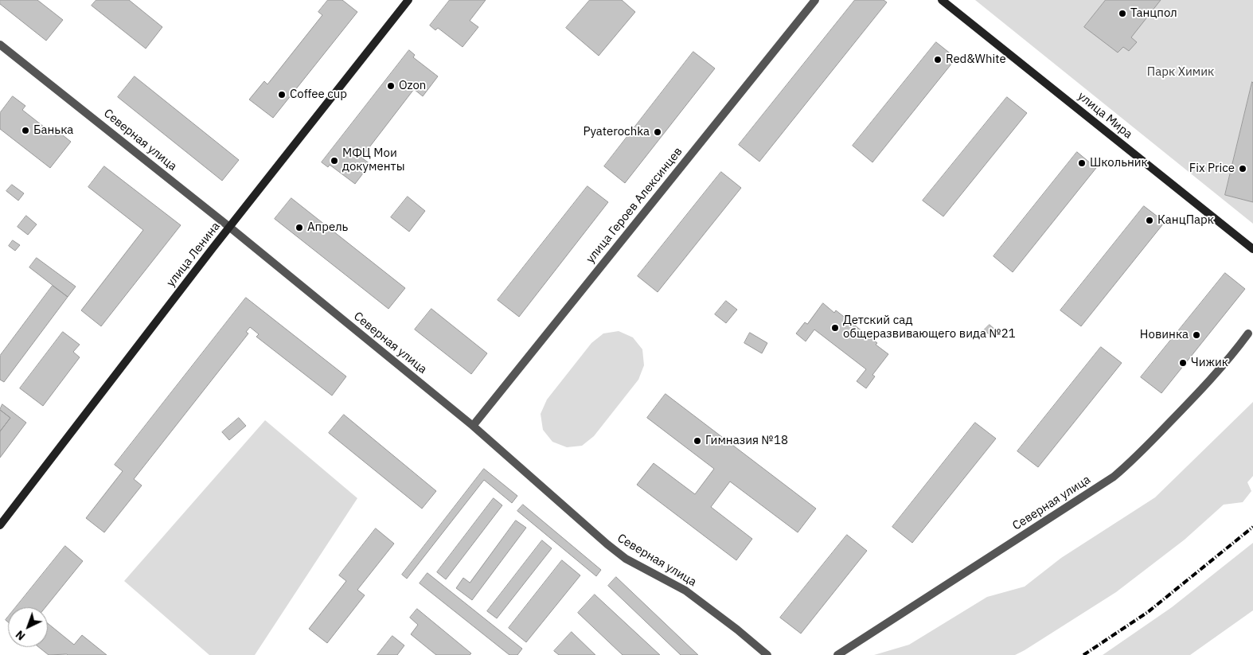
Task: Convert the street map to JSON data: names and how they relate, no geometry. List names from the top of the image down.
{
  "streets": {
    "street": [
      "улица Мира",
      "Северная улица",
      "улица Героев Алексинцев",
      "улица Ленина"
    ]
  },
  "crossings": [
    ["Северная улица", "улица Героев Алексинцев"],
    ["Северная улица", "улица Ленина"]
  ],
  "parks": ["Парк Химик"],
  "places": [
    "Танцпол",
    "Red&White",
    "Ozon",
    "Coffee cup",
    "Банька",
    "Pyaterochka",
    "МФЦ Мои документы",
    "Школьник",
    "Fix Price",
    "КанцПарк",
    "Апрель",
    "Детский сад общеразвивающего вида №21",
    "Новинка",
    "Чижик",
    "Гимназия №18"
  ],
  "north": "bottom left"
}
